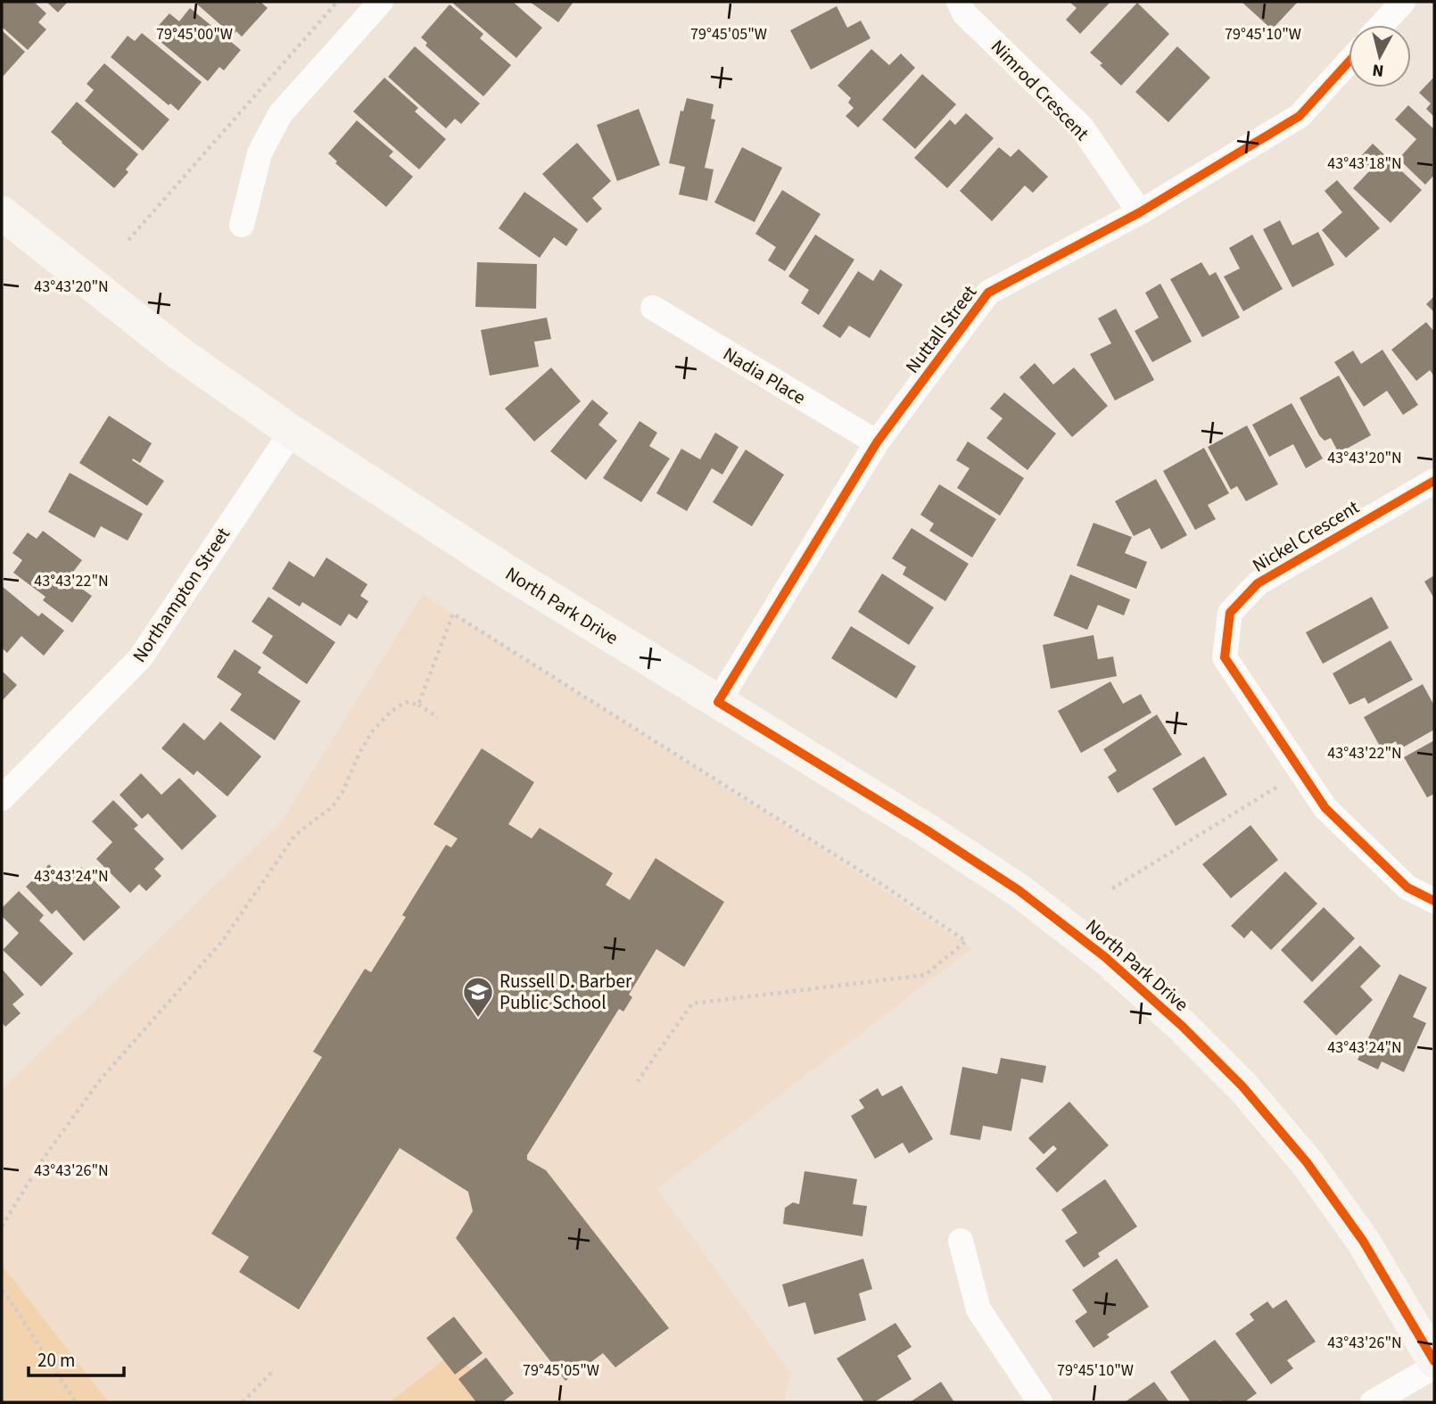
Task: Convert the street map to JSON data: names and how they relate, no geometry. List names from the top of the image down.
{
  "streets": {
    "main road": ["North Park Drive"],
    "street": [
      "Nimrod Crescent",
      "Nuttall Street",
      "Nadia Place",
      "Nickel Crescent",
      "Northampton Street"
    ]
  },
  "crossings": [
    ["Nimrod Crescent", "Nuttall Street"],
    ["Nuttall Street", "Nadia Place"],
    ["Nuttall Street", "North Park Drive"],
    ["Northampton Street", "North Park Drive"]
  ],
  "places": {
    "school or university": ["Russell D. Barber Public School"]
  },
  "scale_bar": "20 m",
  "north": "bottom",
  "coordinates": [
    "79°45'00\"W",
    "79°45'05\"W",
    "79°45'10\"W",
    "43°43'18\"N",
    "43°43'20\"N",
    "43°43'22\"N",
    "43°43'24\"N",
    "43°43'26\"N"
  ]
}
